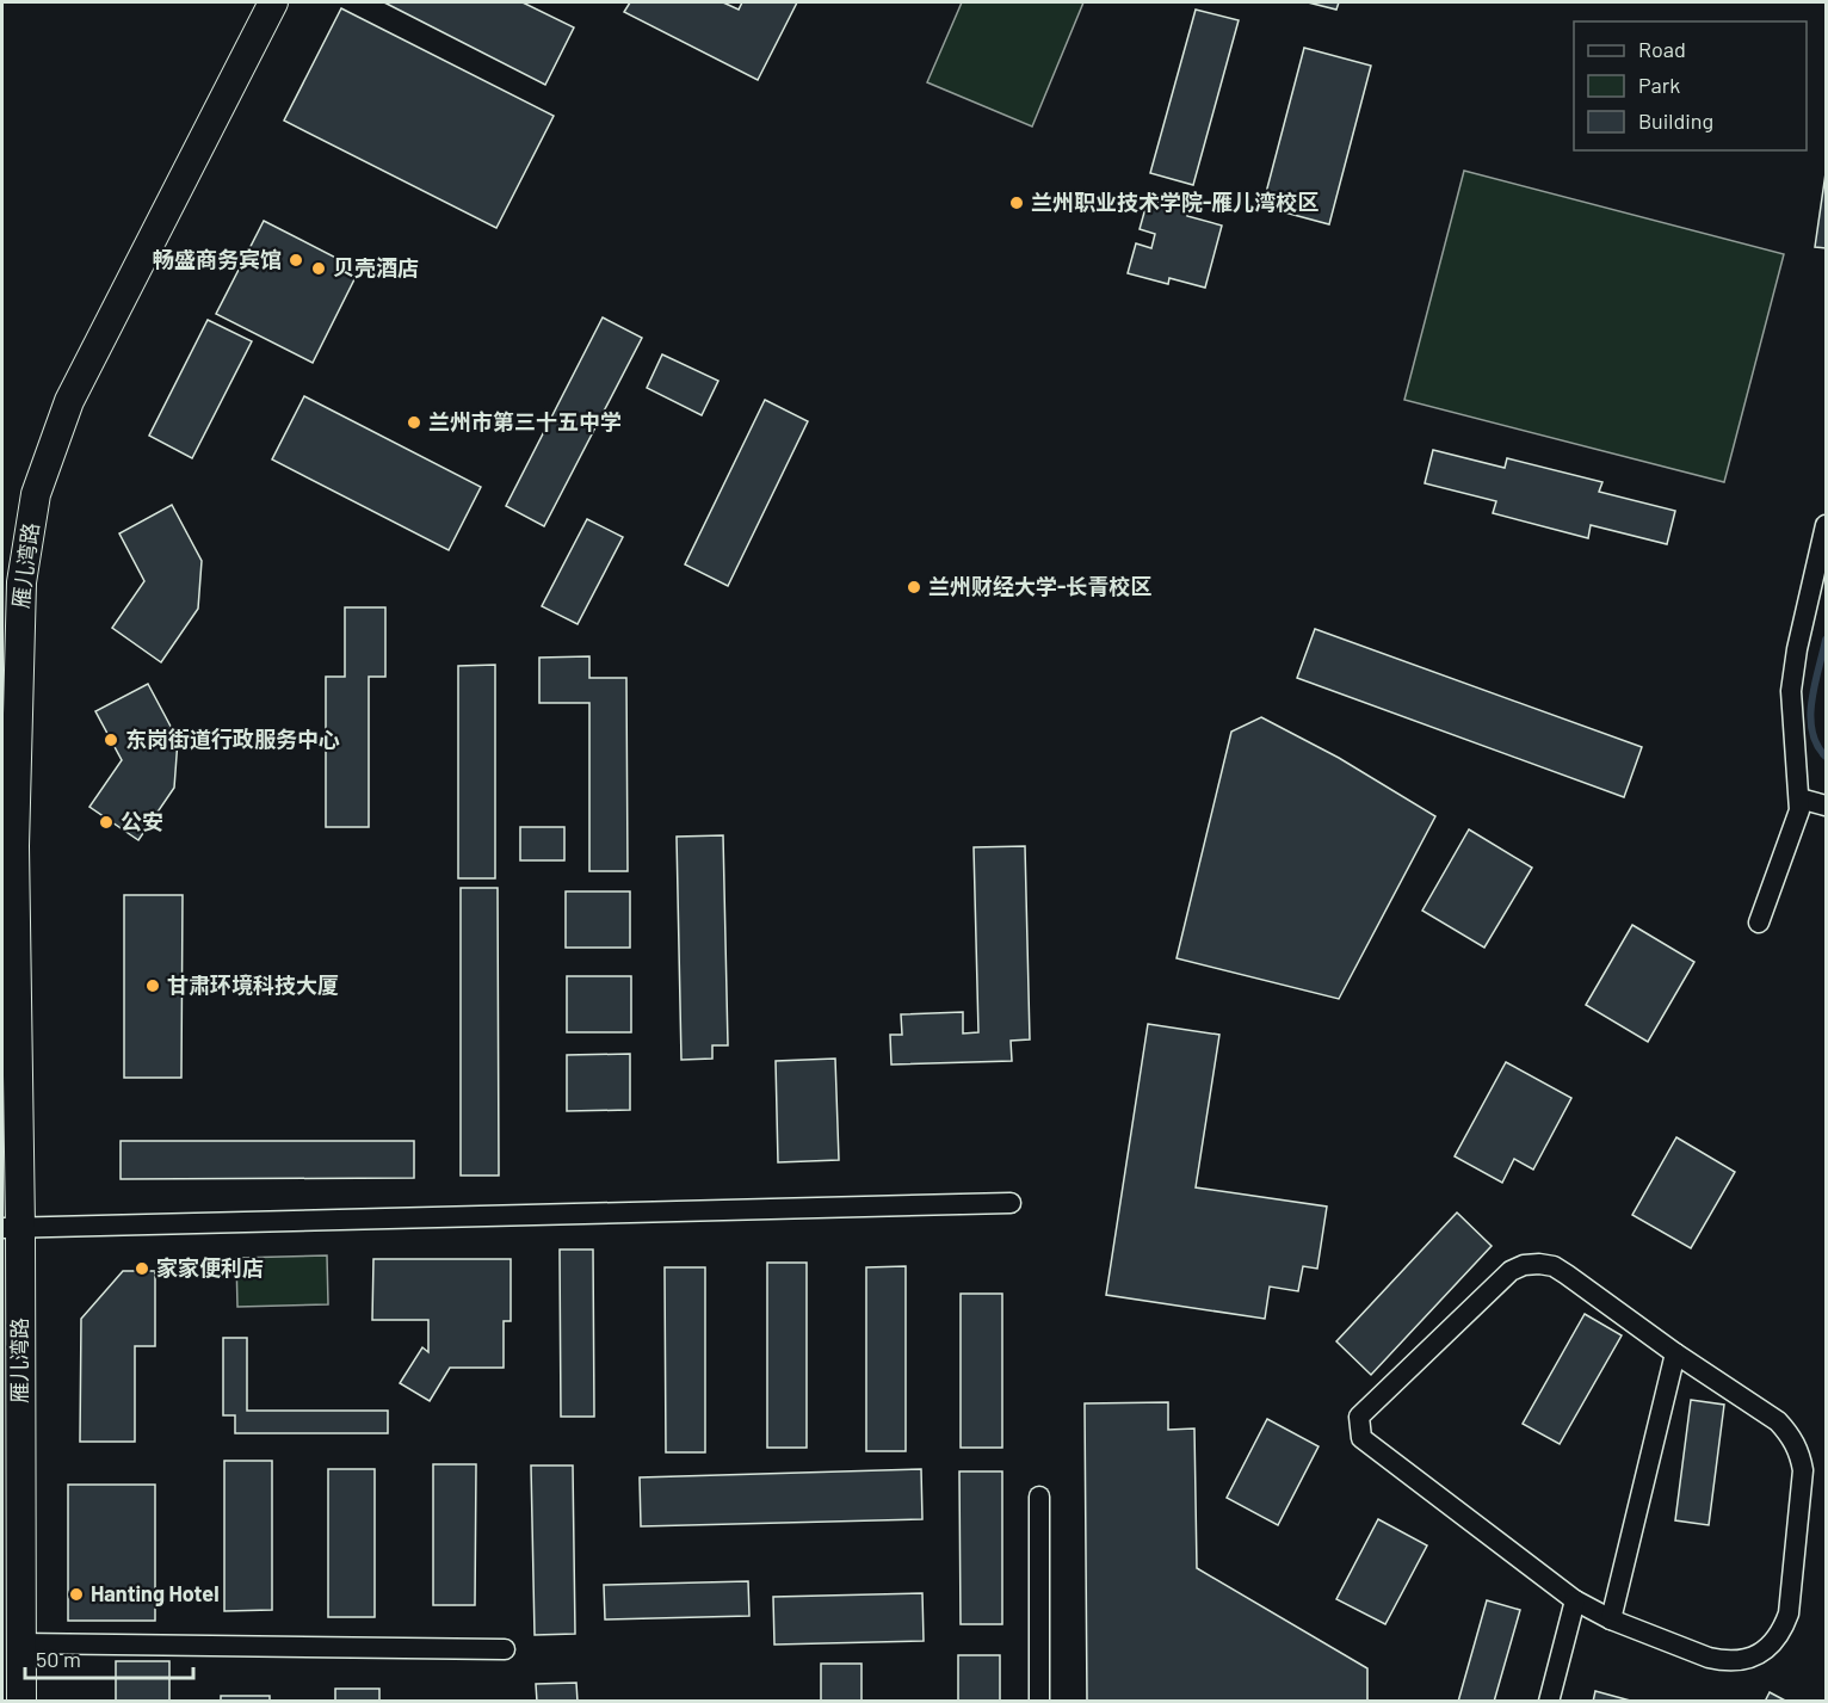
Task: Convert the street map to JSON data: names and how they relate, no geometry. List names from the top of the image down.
{
  "streets": {
    "main road": ["雁儿湾路"]
  },
  "places": [
    "兰州职业技术学院-雁儿湾校区",
    "畅盛商务宾馆",
    "贝壳酒店",
    "兰州市第三十五中学",
    "兰州财经大学-长青校区",
    "东岗街道行政服务中心",
    "公安",
    "甘肃环境科技大厦",
    "家家便利店",
    "Hanting Hotel"
  ],
  "legend": ["Road", "Park", "Building"],
  "scale_bar": "50 m"
}
